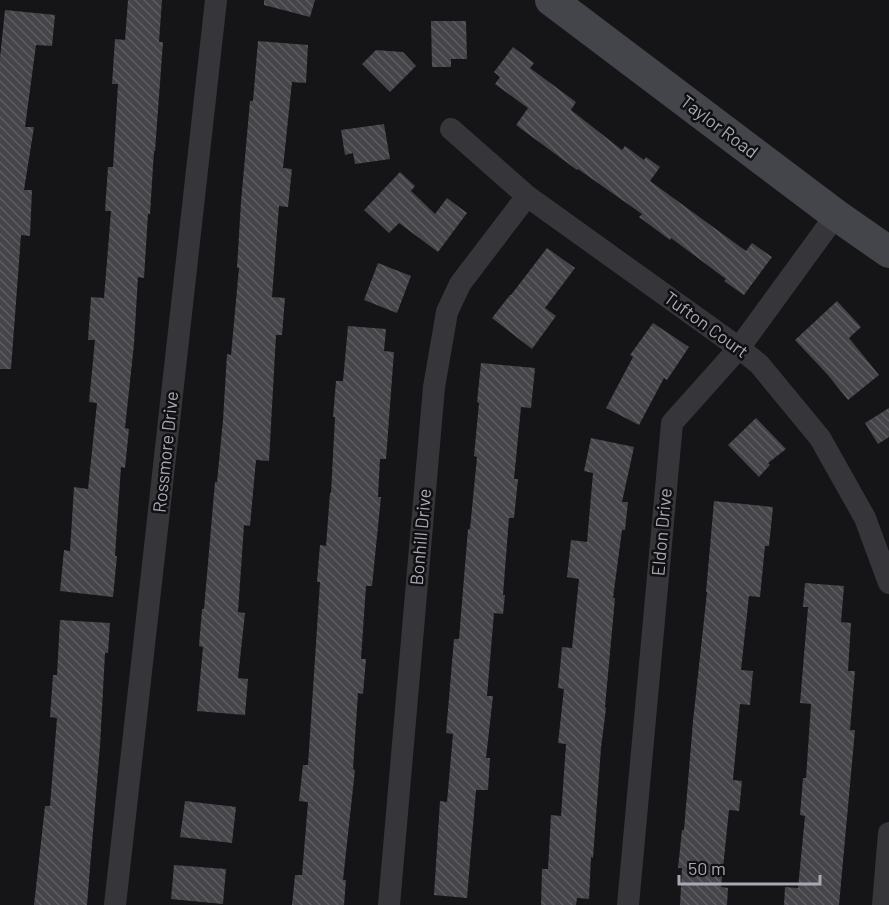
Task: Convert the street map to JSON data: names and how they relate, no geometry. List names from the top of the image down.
{
  "streets": {
    "street": [
      "Taylor Road",
      "Tufton Court",
      "Rossmore Drive",
      "Eldon Drive",
      "Bonhill Drive"
    ]
  },
  "crossings": [
    ["Taylor Road", "Eldon Drive"],
    ["Tufton Court", "Eldon Drive"],
    ["Tufton Court", "Bonhill Drive"]
  ],
  "scale_bar": "50 m"
}
